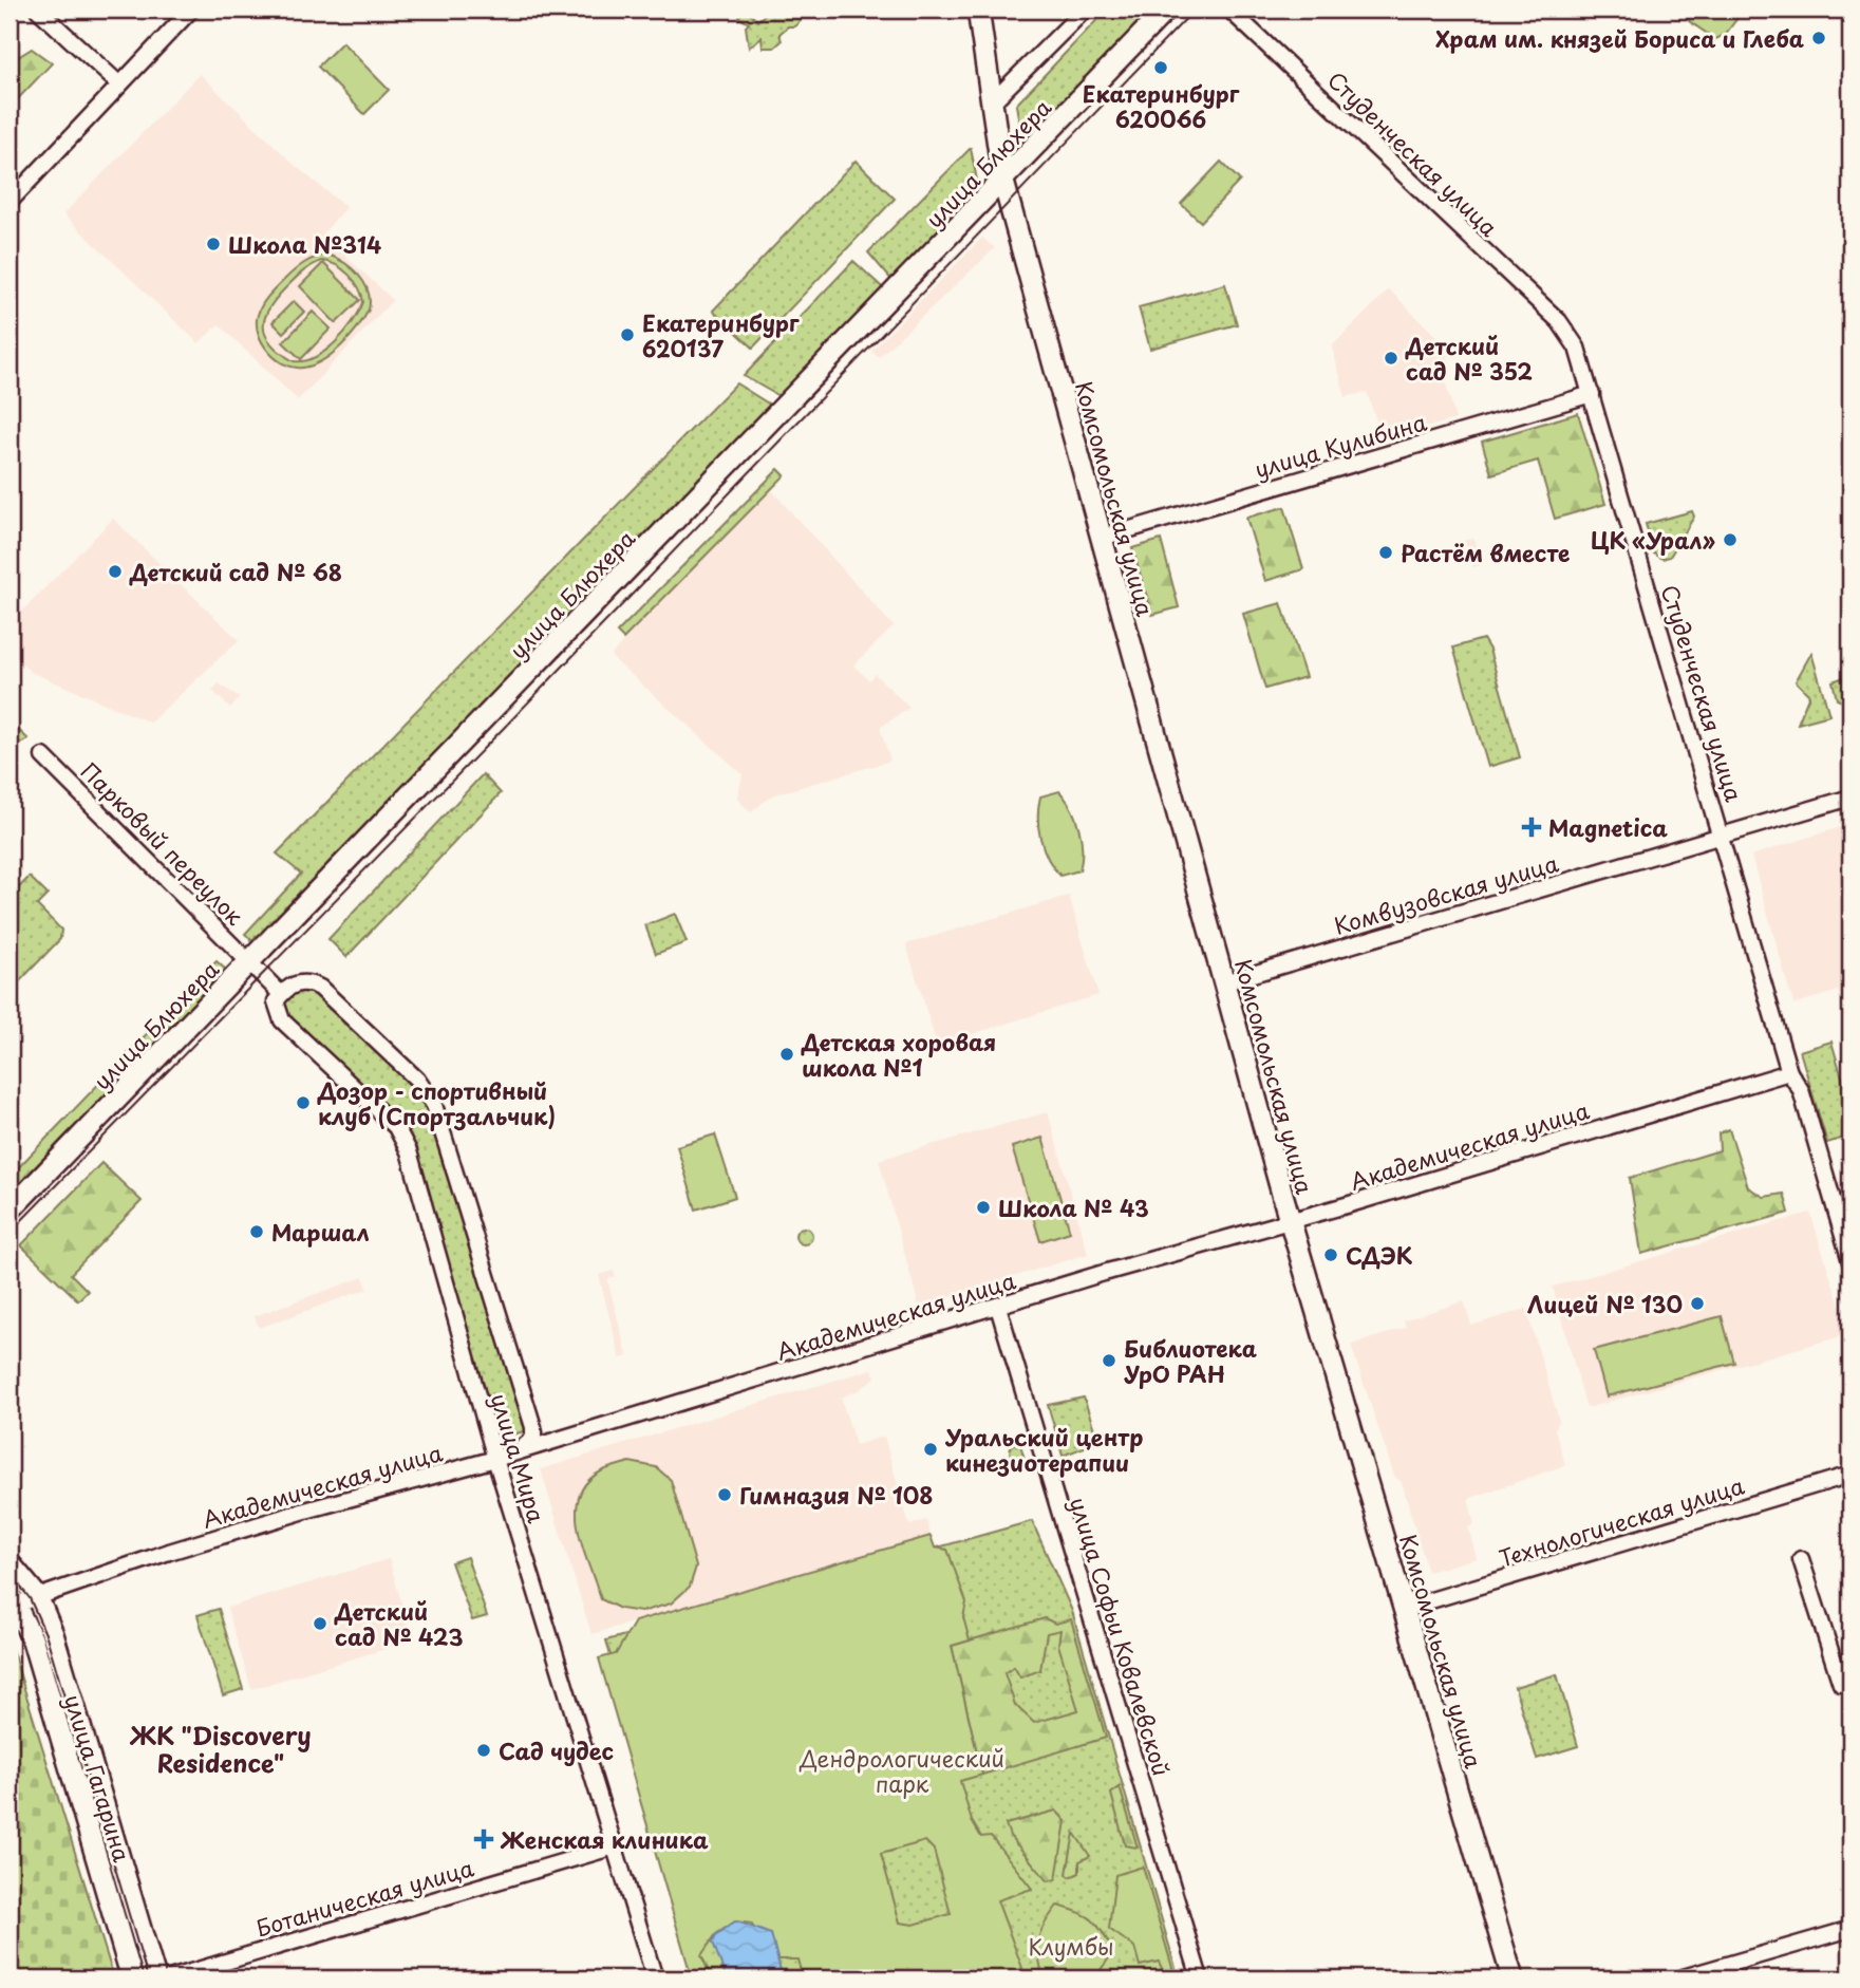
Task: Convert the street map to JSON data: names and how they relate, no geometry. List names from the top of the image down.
{
  "streets": {
    "main road": ["улица Блюхера", "Комсомольская улица", "улица Гагарина"],
    "street": [
      "Студенческая улица",
      "улица Кулибина",
      "Парковый переулок",
      "Комвузовская улица",
      "Академическая улица",
      "улица Мира",
      "Технологическая улица",
      "улица Софьи Ковалевской",
      "Ботаническая улица"
    ]
  },
  "crossings": [
    ["Студенческая улица", "улица Кулибина"],
    ["Студенческая улица", "Комвузовская улица"],
    ["Студенческая улица", "Академическая улица"],
    ["улица Блюхера", "Комсомольская улица"],
    ["улица Блюхера", "Парковый переулок"],
    ["улица Кулибина", "Комсомольская улица"],
    ["Комсомольская улица", "Комвузовская улица"],
    ["Комсомольская улица", "Академическая улица"],
    ["Комсомольская улица", "Технологическая улица"],
    ["Академическая улица", "улица Мира"],
    ["Академическая улица", "улица Софьи Ковалевской"],
    ["Академическая улица", "улица Гагарина"],
    ["улица Мира", "Ботаническая улица"]
  ],
  "districts": ["ЖК \"Discovery Residence\""],
  "parks": ["Дендрологический парк", "Клумбы"],
  "places": {
    "other": [
      "Храм им. князей Бориса и Глеба",
      "Екатеринбург 620066",
      "Школа №314",
      "Екатеринбург 620137",
      "Детский сад № 352",
      "ЦК «Урал»",
      "Растём вместе",
      "Детский сад № 68",
      "Детская хоровая школа №1",
      "Дозор - спортивный клуб (Спортзальчик)",
      "Школа № 43",
      "Маршал",
      "СДЭК",
      "Лицей № 130",
      "Библиотека УрО РАН",
      "Уральский центр кинезиотерапии",
      "Гимназия № 108",
      "Детский сад № 423",
      "Сад чудес"
    ],
    "health": ["Magnetica", "Женская клиника"]
  }
}
